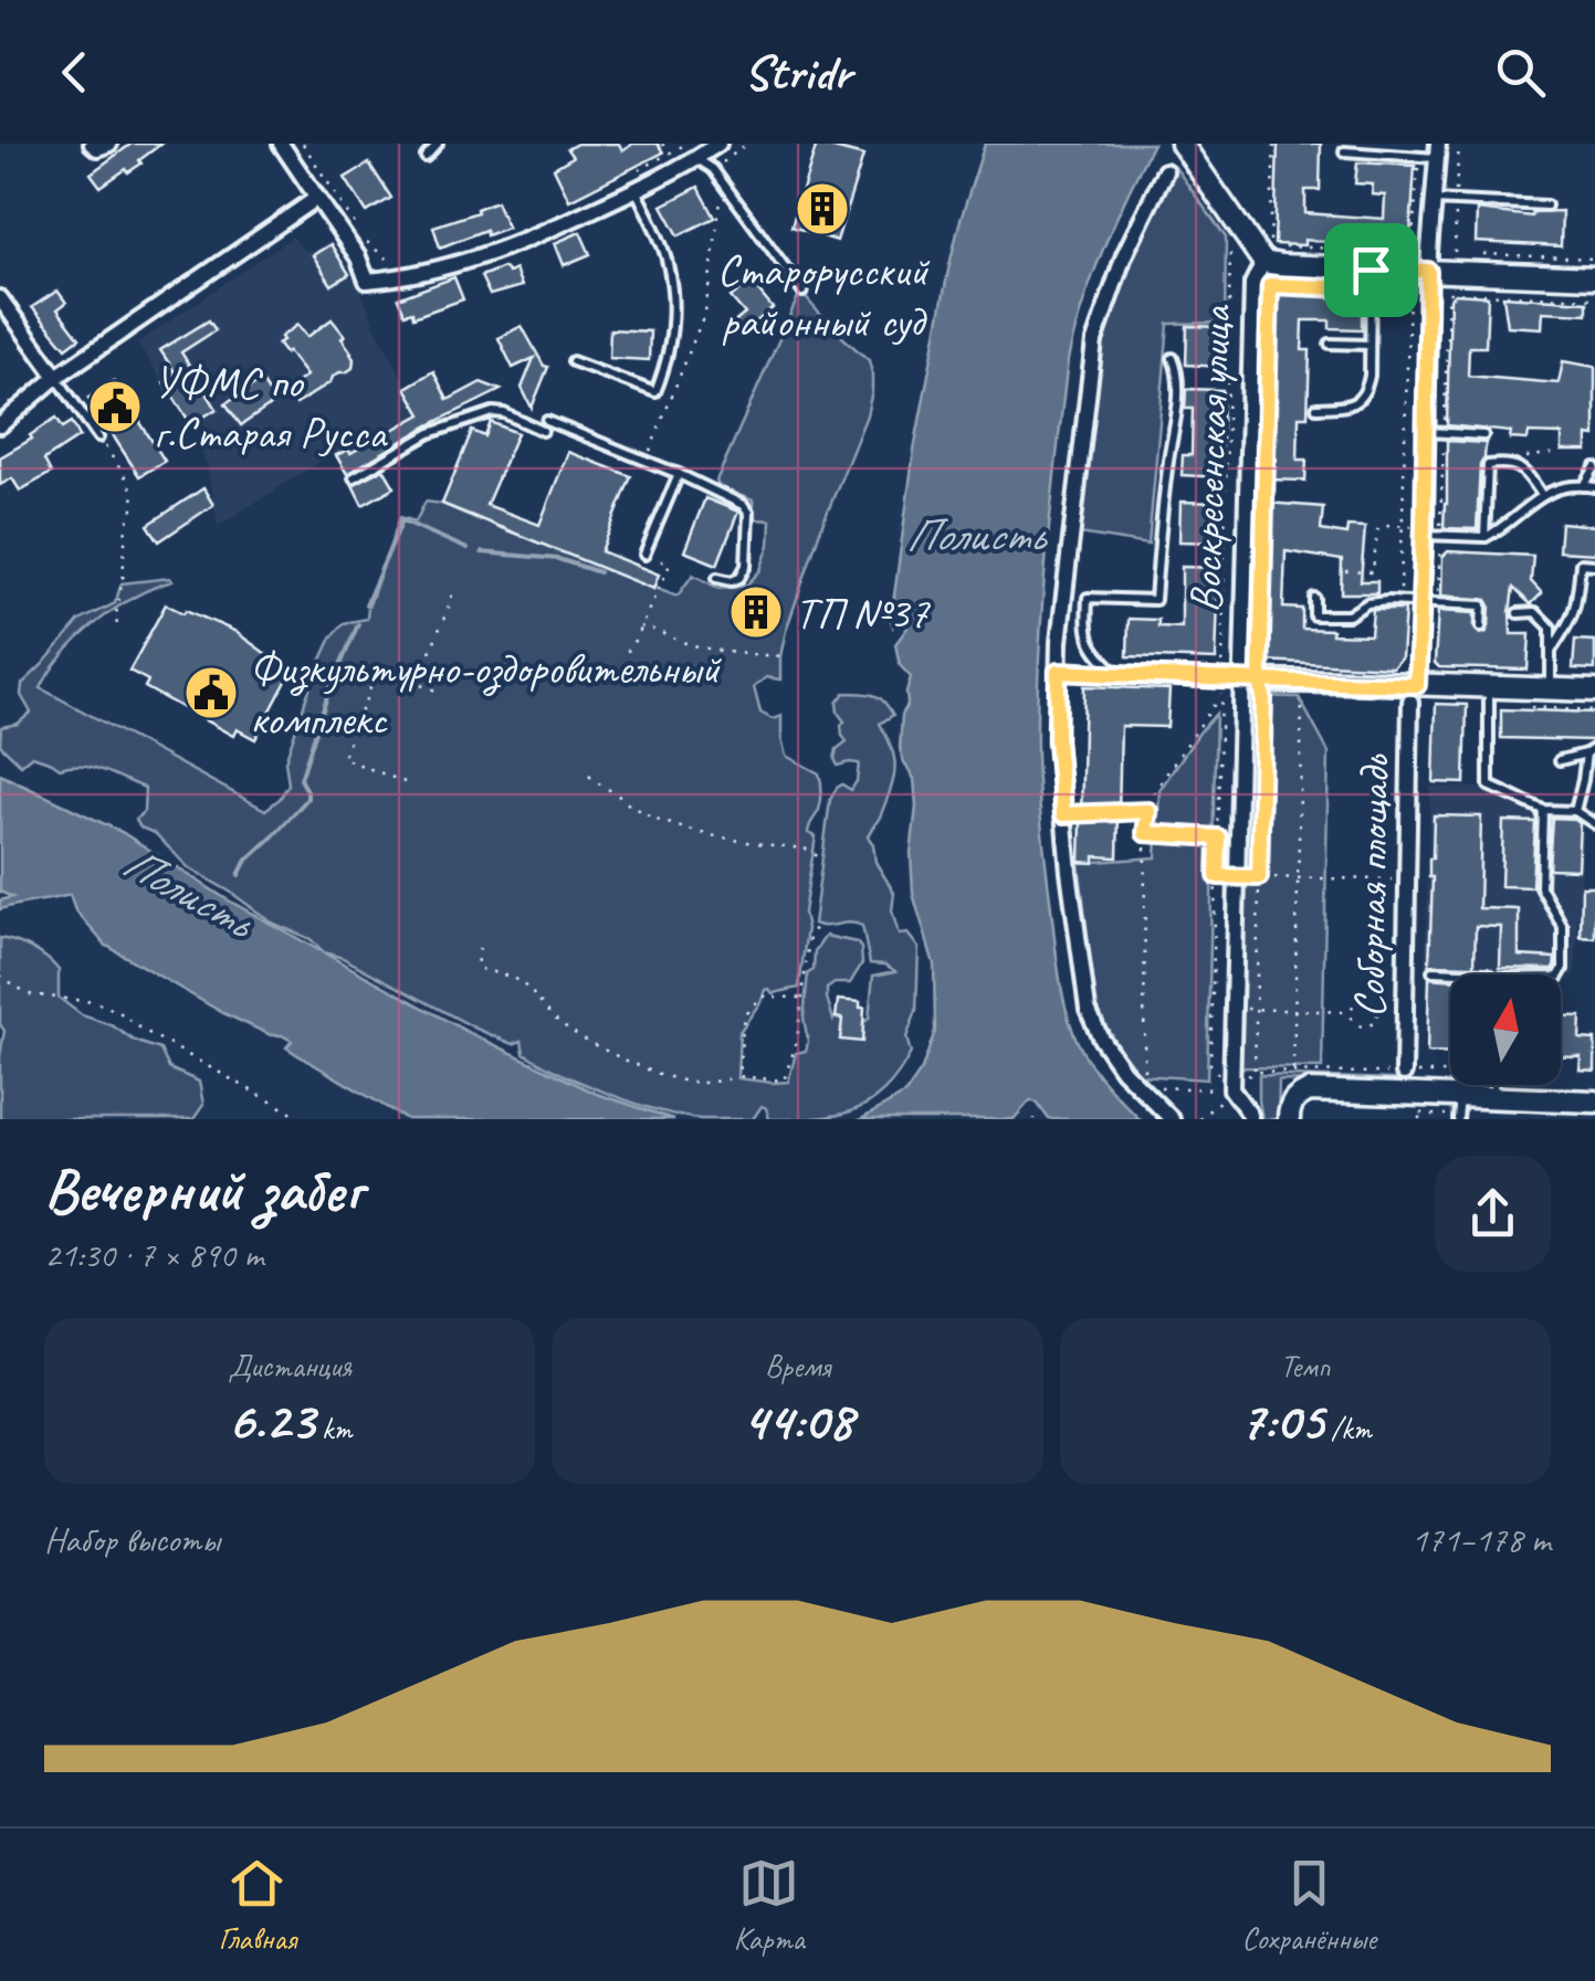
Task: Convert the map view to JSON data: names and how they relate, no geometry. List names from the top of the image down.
{
  "streets": {
    "street": ["Воскресенская улица", "Соборная площадь"]
  },
  "water": ["Полисть"],
  "places": {
    "building": ["Старорусский районный суд", "ТП №37"],
    "public building": ["УФМС по г.Старая Русса", "Физкультурно-оздоровительный комплекс"]
  },
  "north": "top",
  "page": {
    "header": "Stridr",
    "heading": ["Вечерний забег", "21:30 · 7 × 890 m"],
    "stats": [
      ["Дистанция", "6.23 km"],
      ["Время", "44:08"],
      ["Темп", "7:05 /km"]
    ],
    "chart": ["Набор высоты", "171–178 m"],
    "tabs": ["Главная", "Карта", "Сохранённые"]
  }
}
